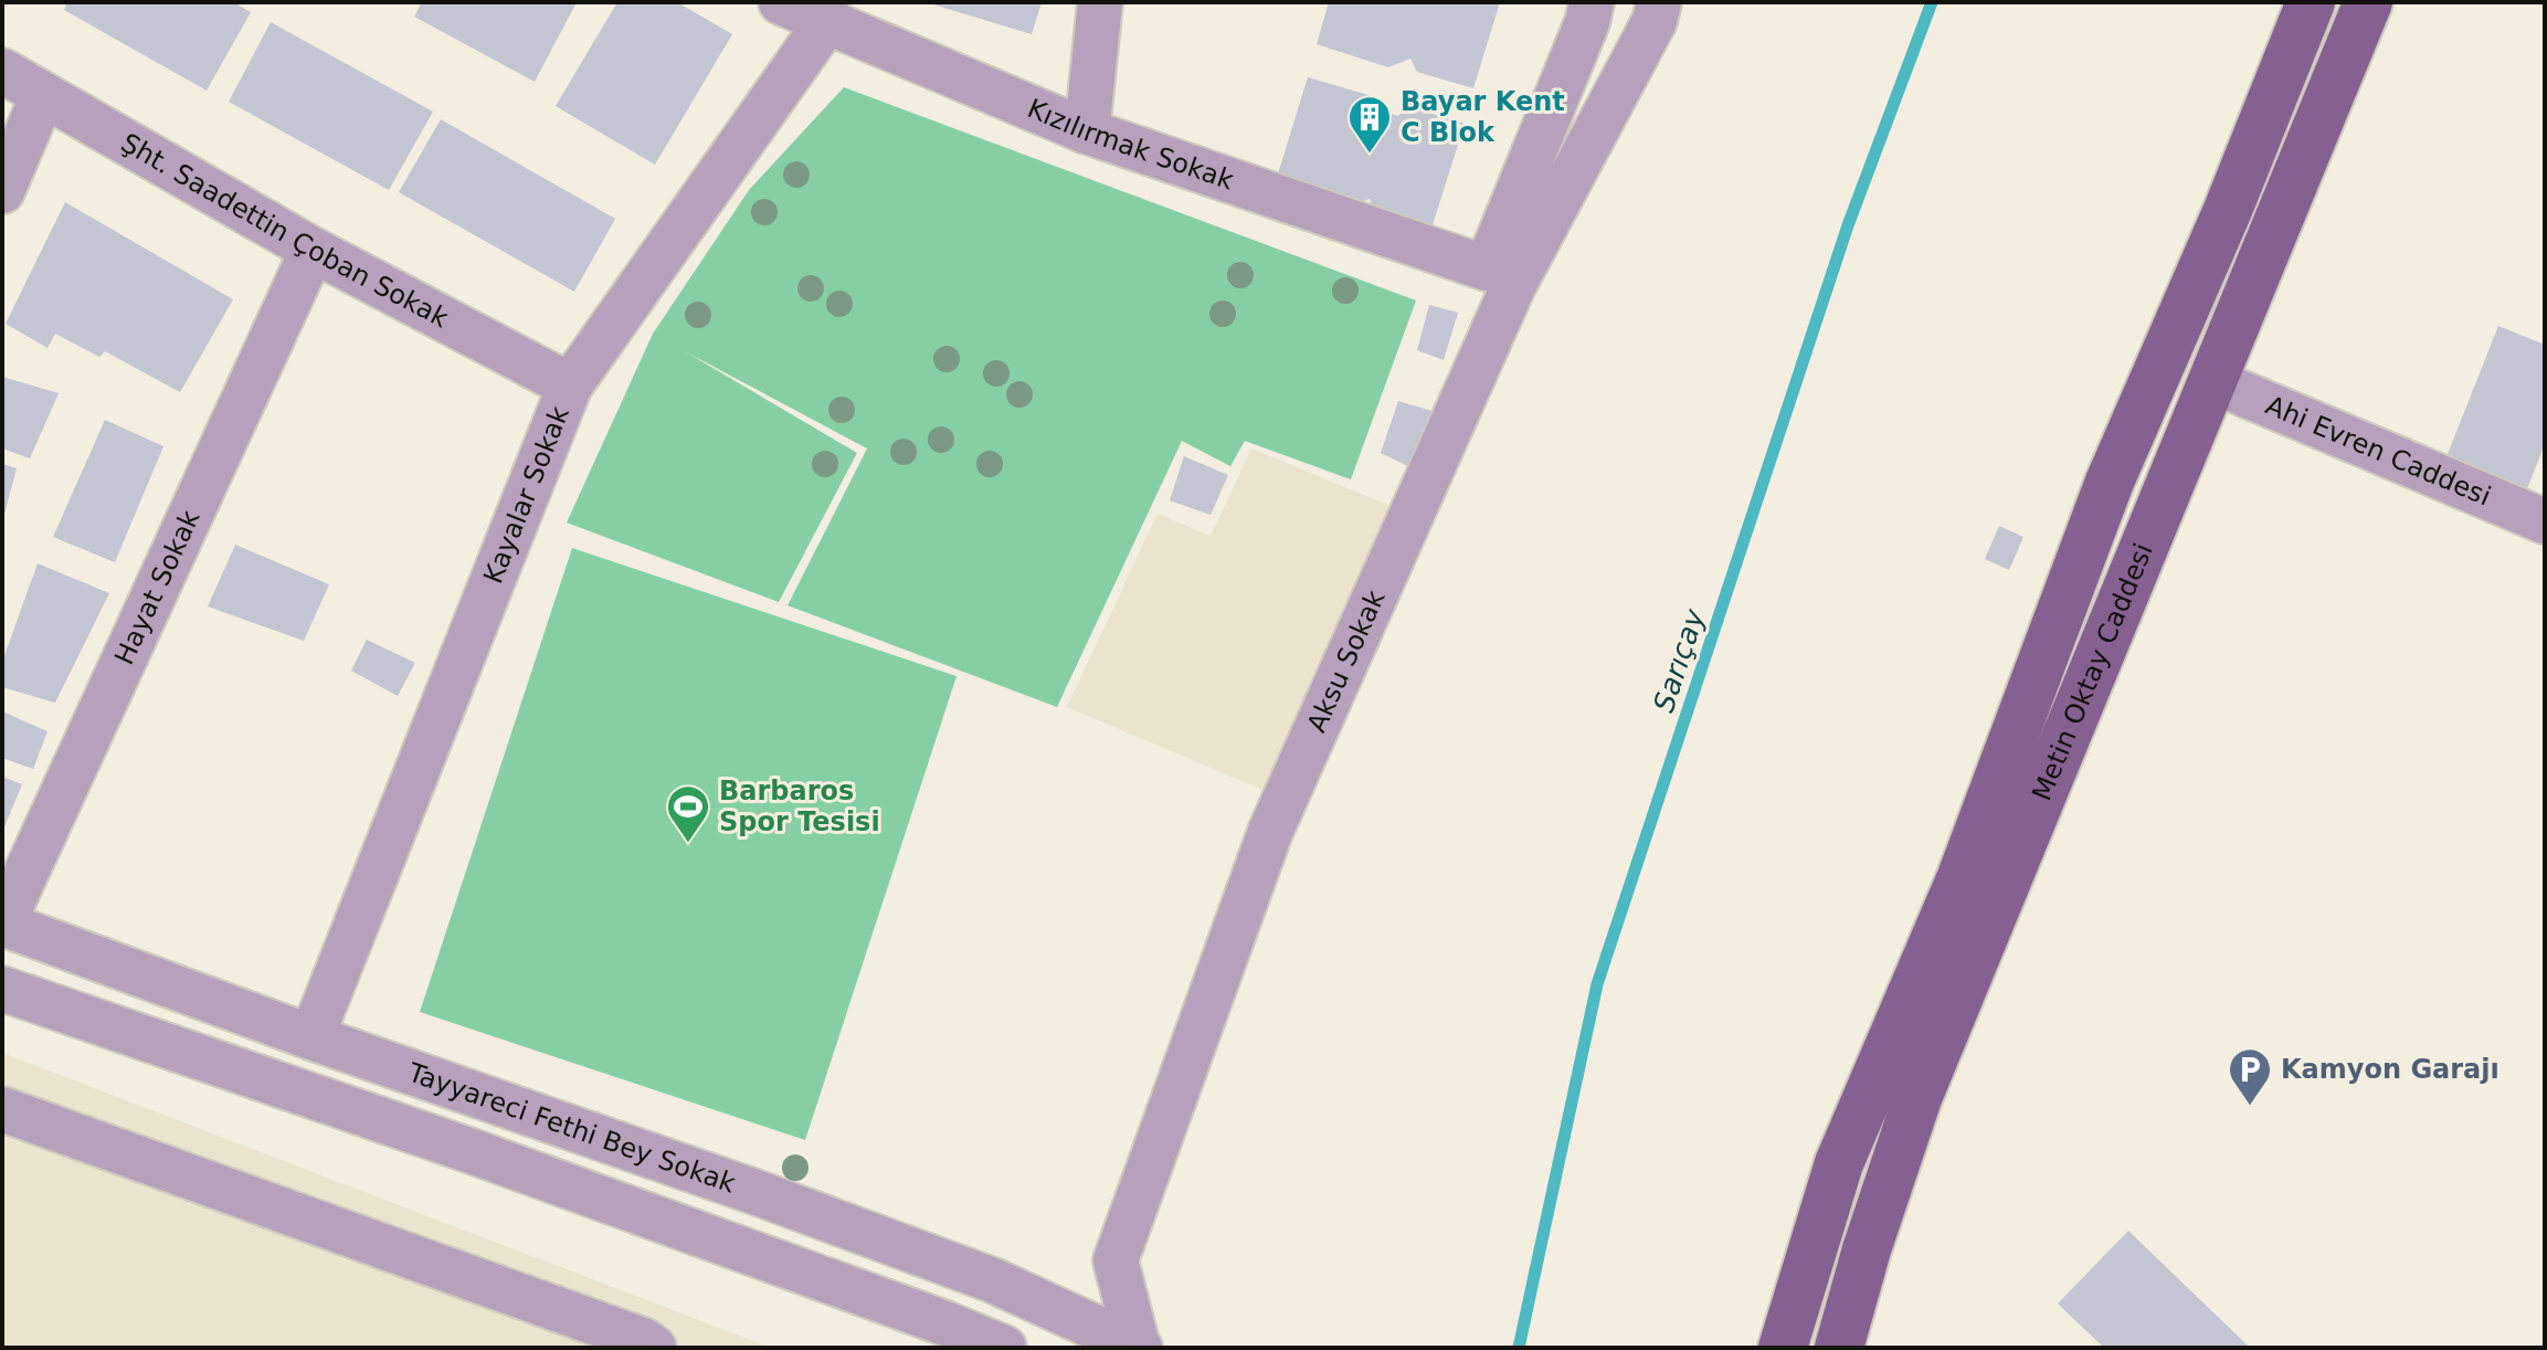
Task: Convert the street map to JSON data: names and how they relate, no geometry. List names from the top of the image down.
{
  "streets": {
    "main road": ["Metin Oktay Caddesi"],
    "street": [
      "Kızılırmak Sokak",
      "Şht. Saadettin Çoban Sokak",
      "Ahi Evren Caddesi",
      "Kayalar Sokak",
      "Hayat Sokak",
      "Aksu Sokak",
      "Tayyareci Fethi Bey Sokak"
    ]
  },
  "crossings": [
    ["Kızılırmak Sokak", "Kayalar Sokak"],
    ["Şht. Saadettin Çoban Sokak", "Kayalar Sokak"],
    ["Şht. Saadettin Çoban Sokak", "Hayat Sokak"],
    ["Ahi Evren Caddesi", "Metin Oktay Caddesi"],
    ["Kayalar Sokak", "Tayyareci Fethi Bey Sokak"],
    ["Hayat Sokak", "Tayyareci Fethi Bey Sokak"],
    ["Aksu Sokak", "Tayyareci Fethi Bey Sokak"]
  ],
  "water": ["Sarıçay"],
  "places": {
    "building": ["Bayar Kent C Blok"],
    "sports": ["Barbaros Spor Tesisi"],
    "parking": ["Kamyon Garajı"]
  }
}
